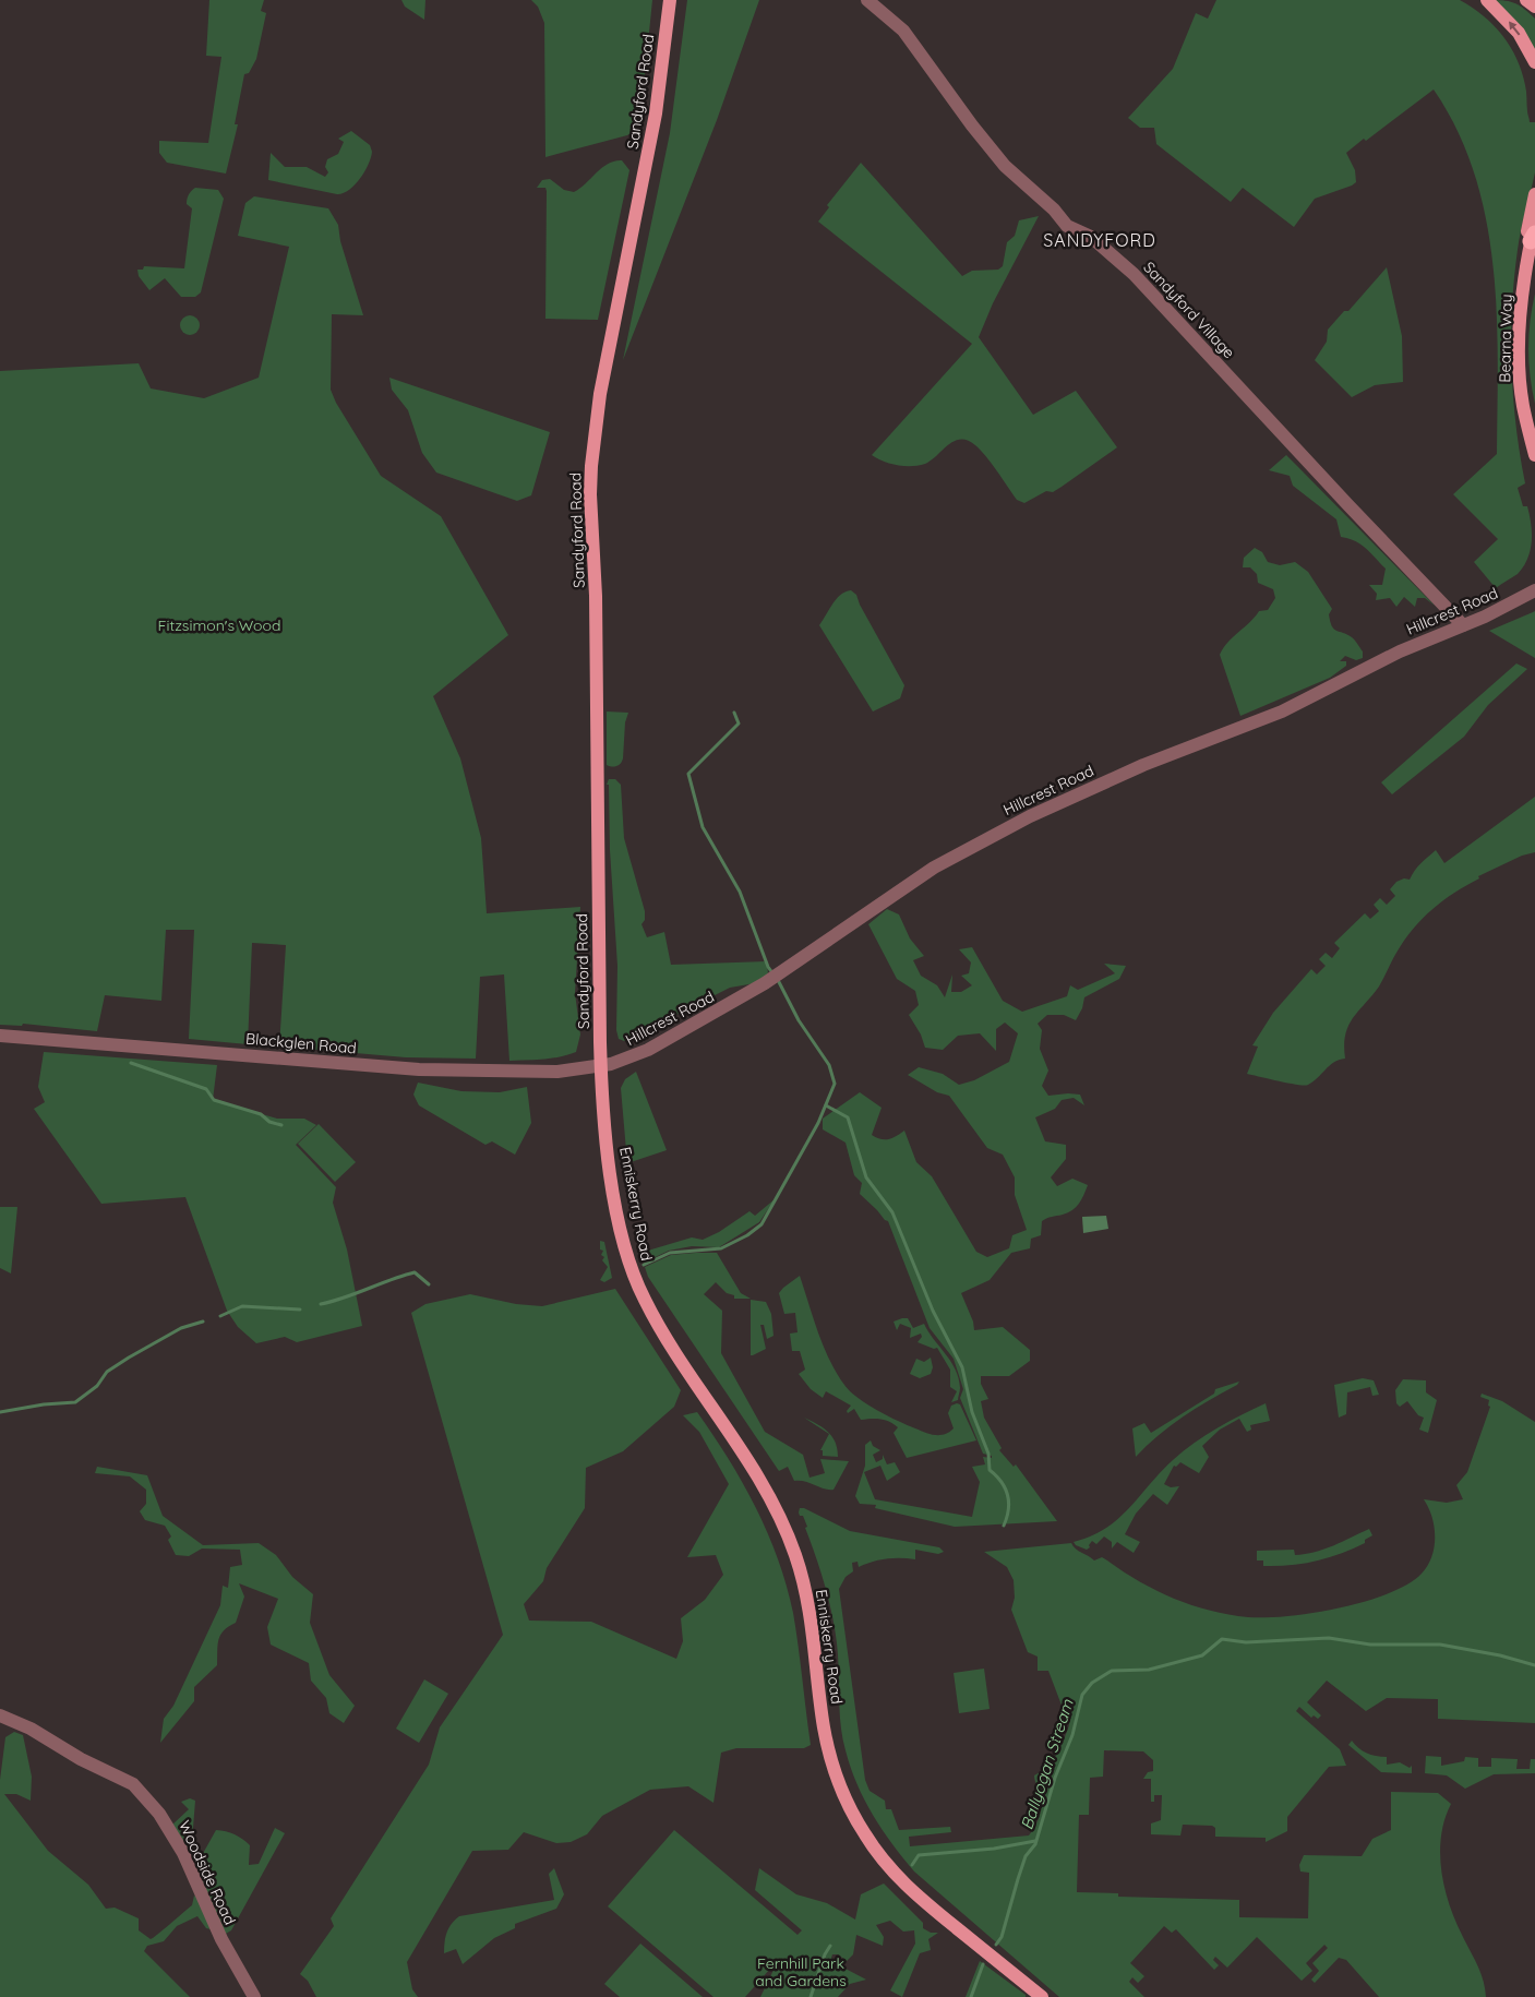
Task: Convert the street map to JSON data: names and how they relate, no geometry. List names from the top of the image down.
{
  "streets": {
    "main road": ["Sandyford Road", "Bearna Way", "Enniskerry Road"],
    "street": [
      "Sandyford Village",
      "Hillcrest Road",
      "Blackglen Road",
      "Woodside Road"
    ]
  },
  "crossings": [
    ["Sandyford Road", "Hillcrest Road"],
    ["Sandyford Road", "Blackglen Road"],
    ["Sandyford Road", "Enniskerry Road"],
    ["Sandyford Village", "Hillcrest Road"],
    ["Hillcrest Road", "Blackglen Road"],
    ["Hillcrest Road", "Enniskerry Road"],
    ["Blackglen Road", "Enniskerry Road"]
  ],
  "districts": ["SANDYFORD"],
  "water": ["Ballyogan Stream"],
  "parks": ["Fitzsimon's Wood", "Fernhill Park and Gardens"]
}
